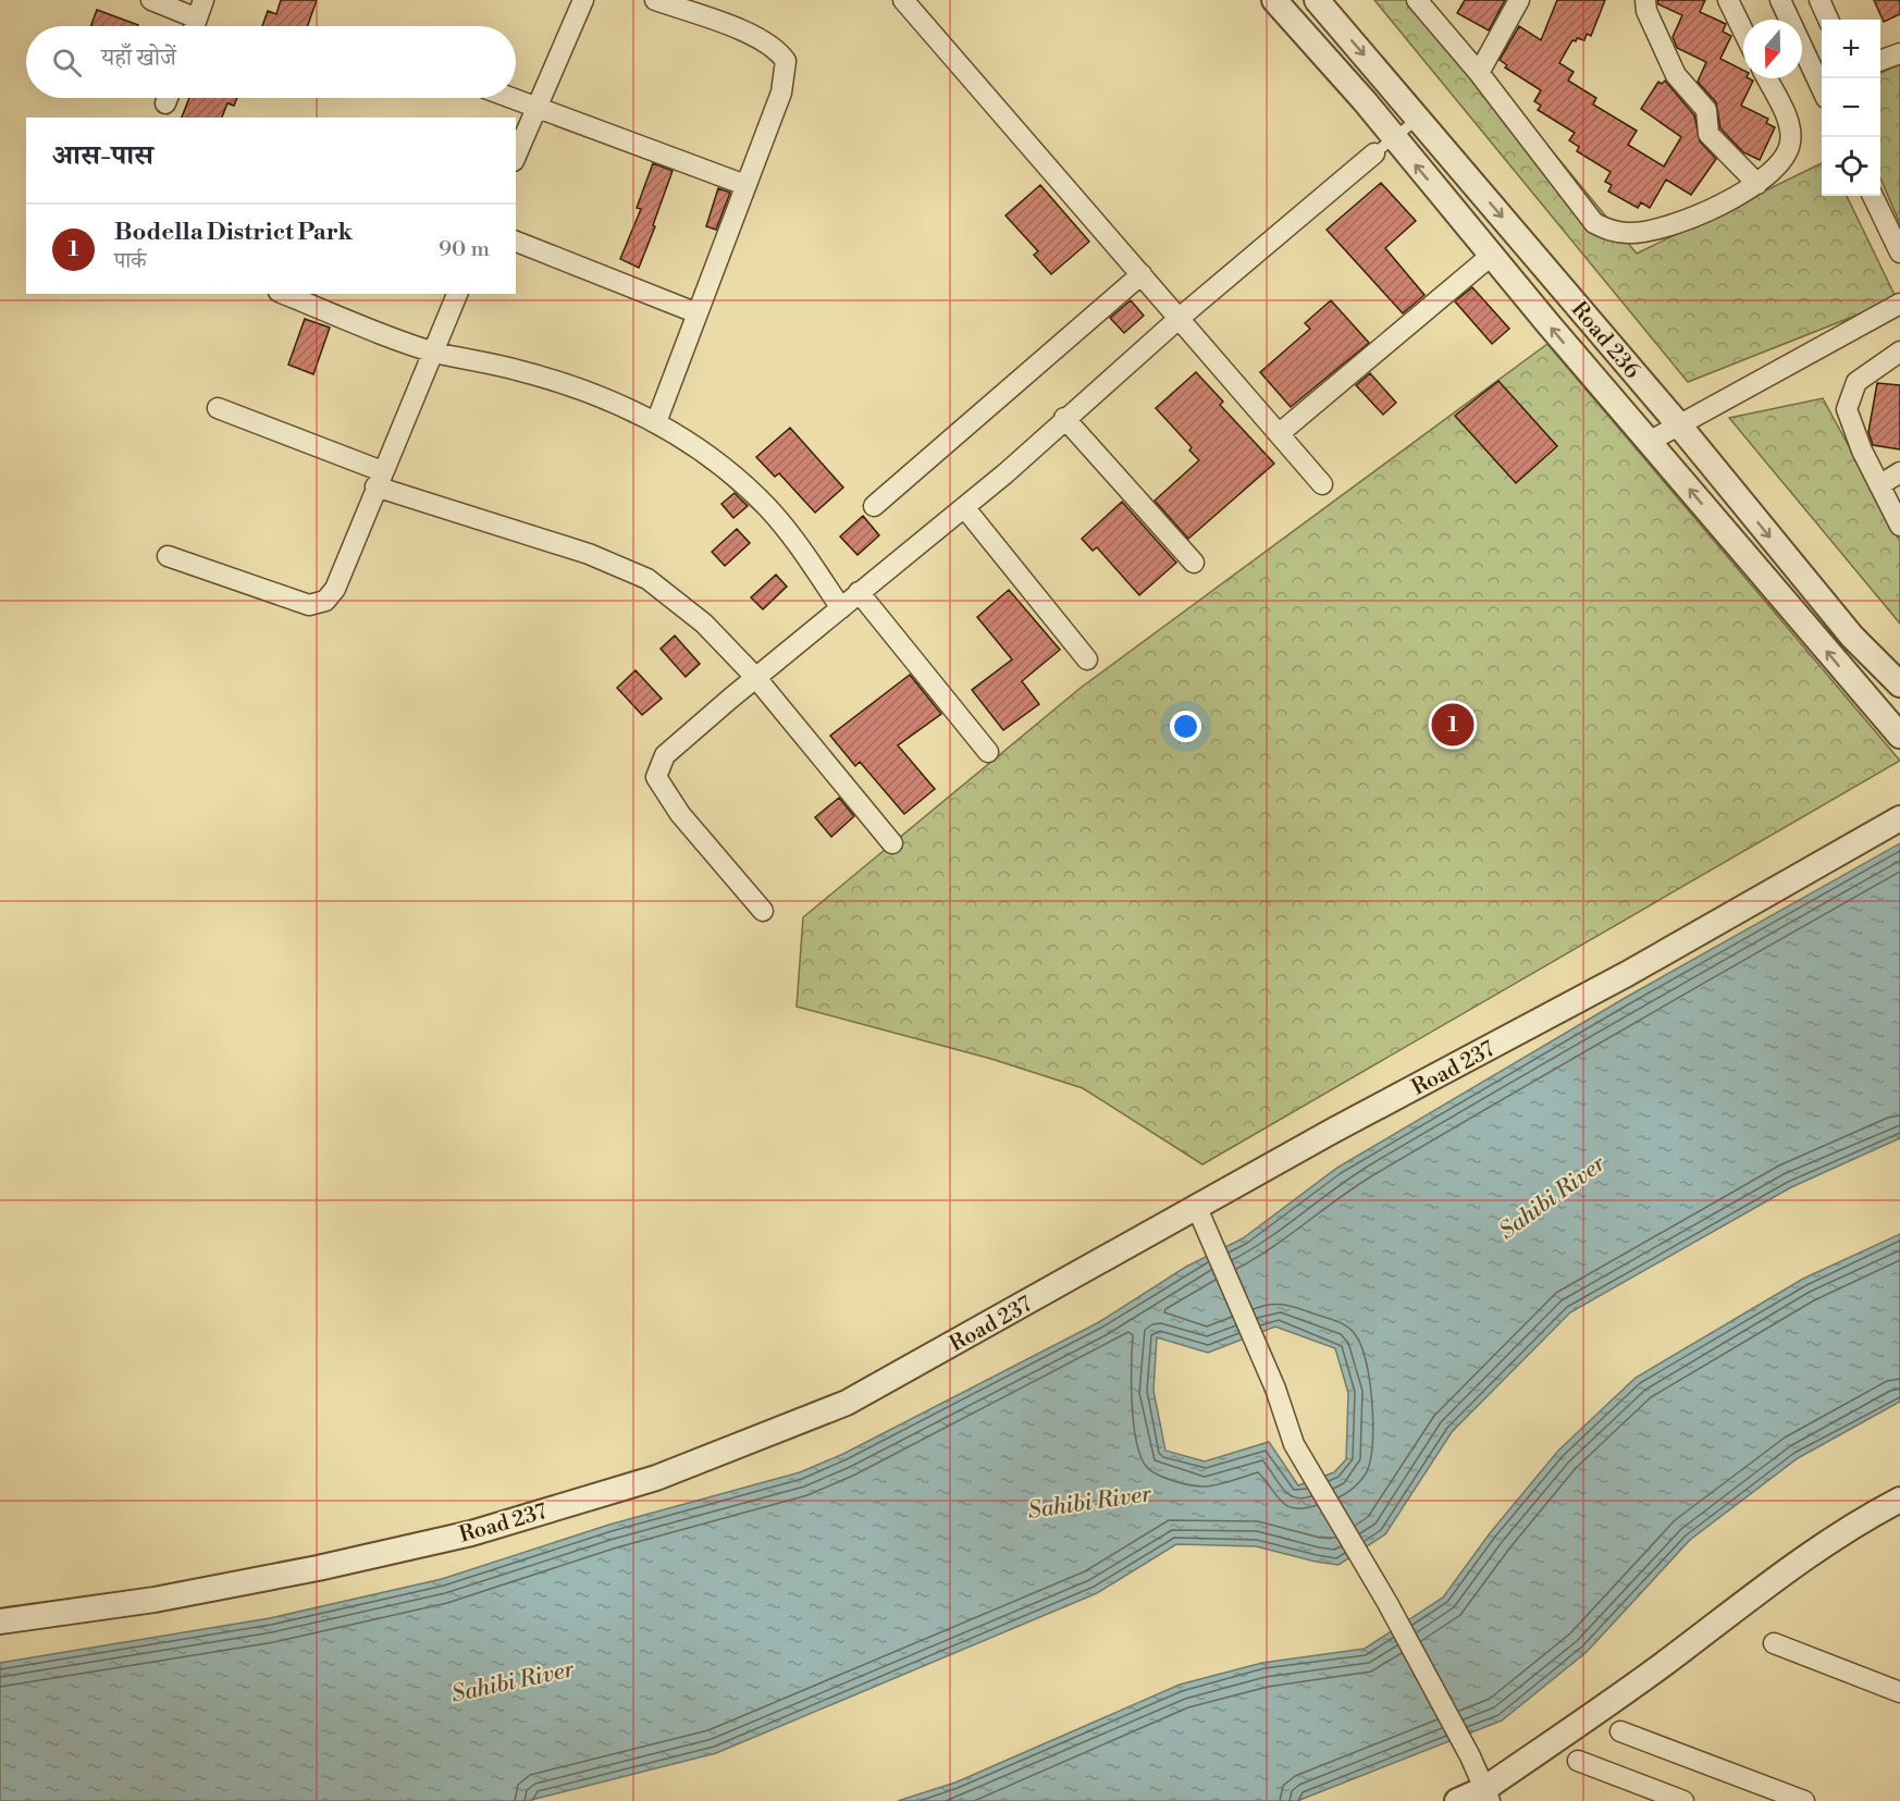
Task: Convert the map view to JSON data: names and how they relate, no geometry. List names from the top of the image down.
{
  "streets": {
    "street": ["Road 236", "Road 237"]
  },
  "water": ["Sahibi River"],
  "north": "bottom",
  "page": {
    "map_buttons": ["+", "−"],
    "search": "यहाँ खोजें",
    "heading": "आस-पास",
    "list": [
      {
        "mark": "1",
        "name": "Bodella District Park",
        "note": "पार्क",
        "value": "90 m"
      }
    ],
    "pins": "1"
  }
}
